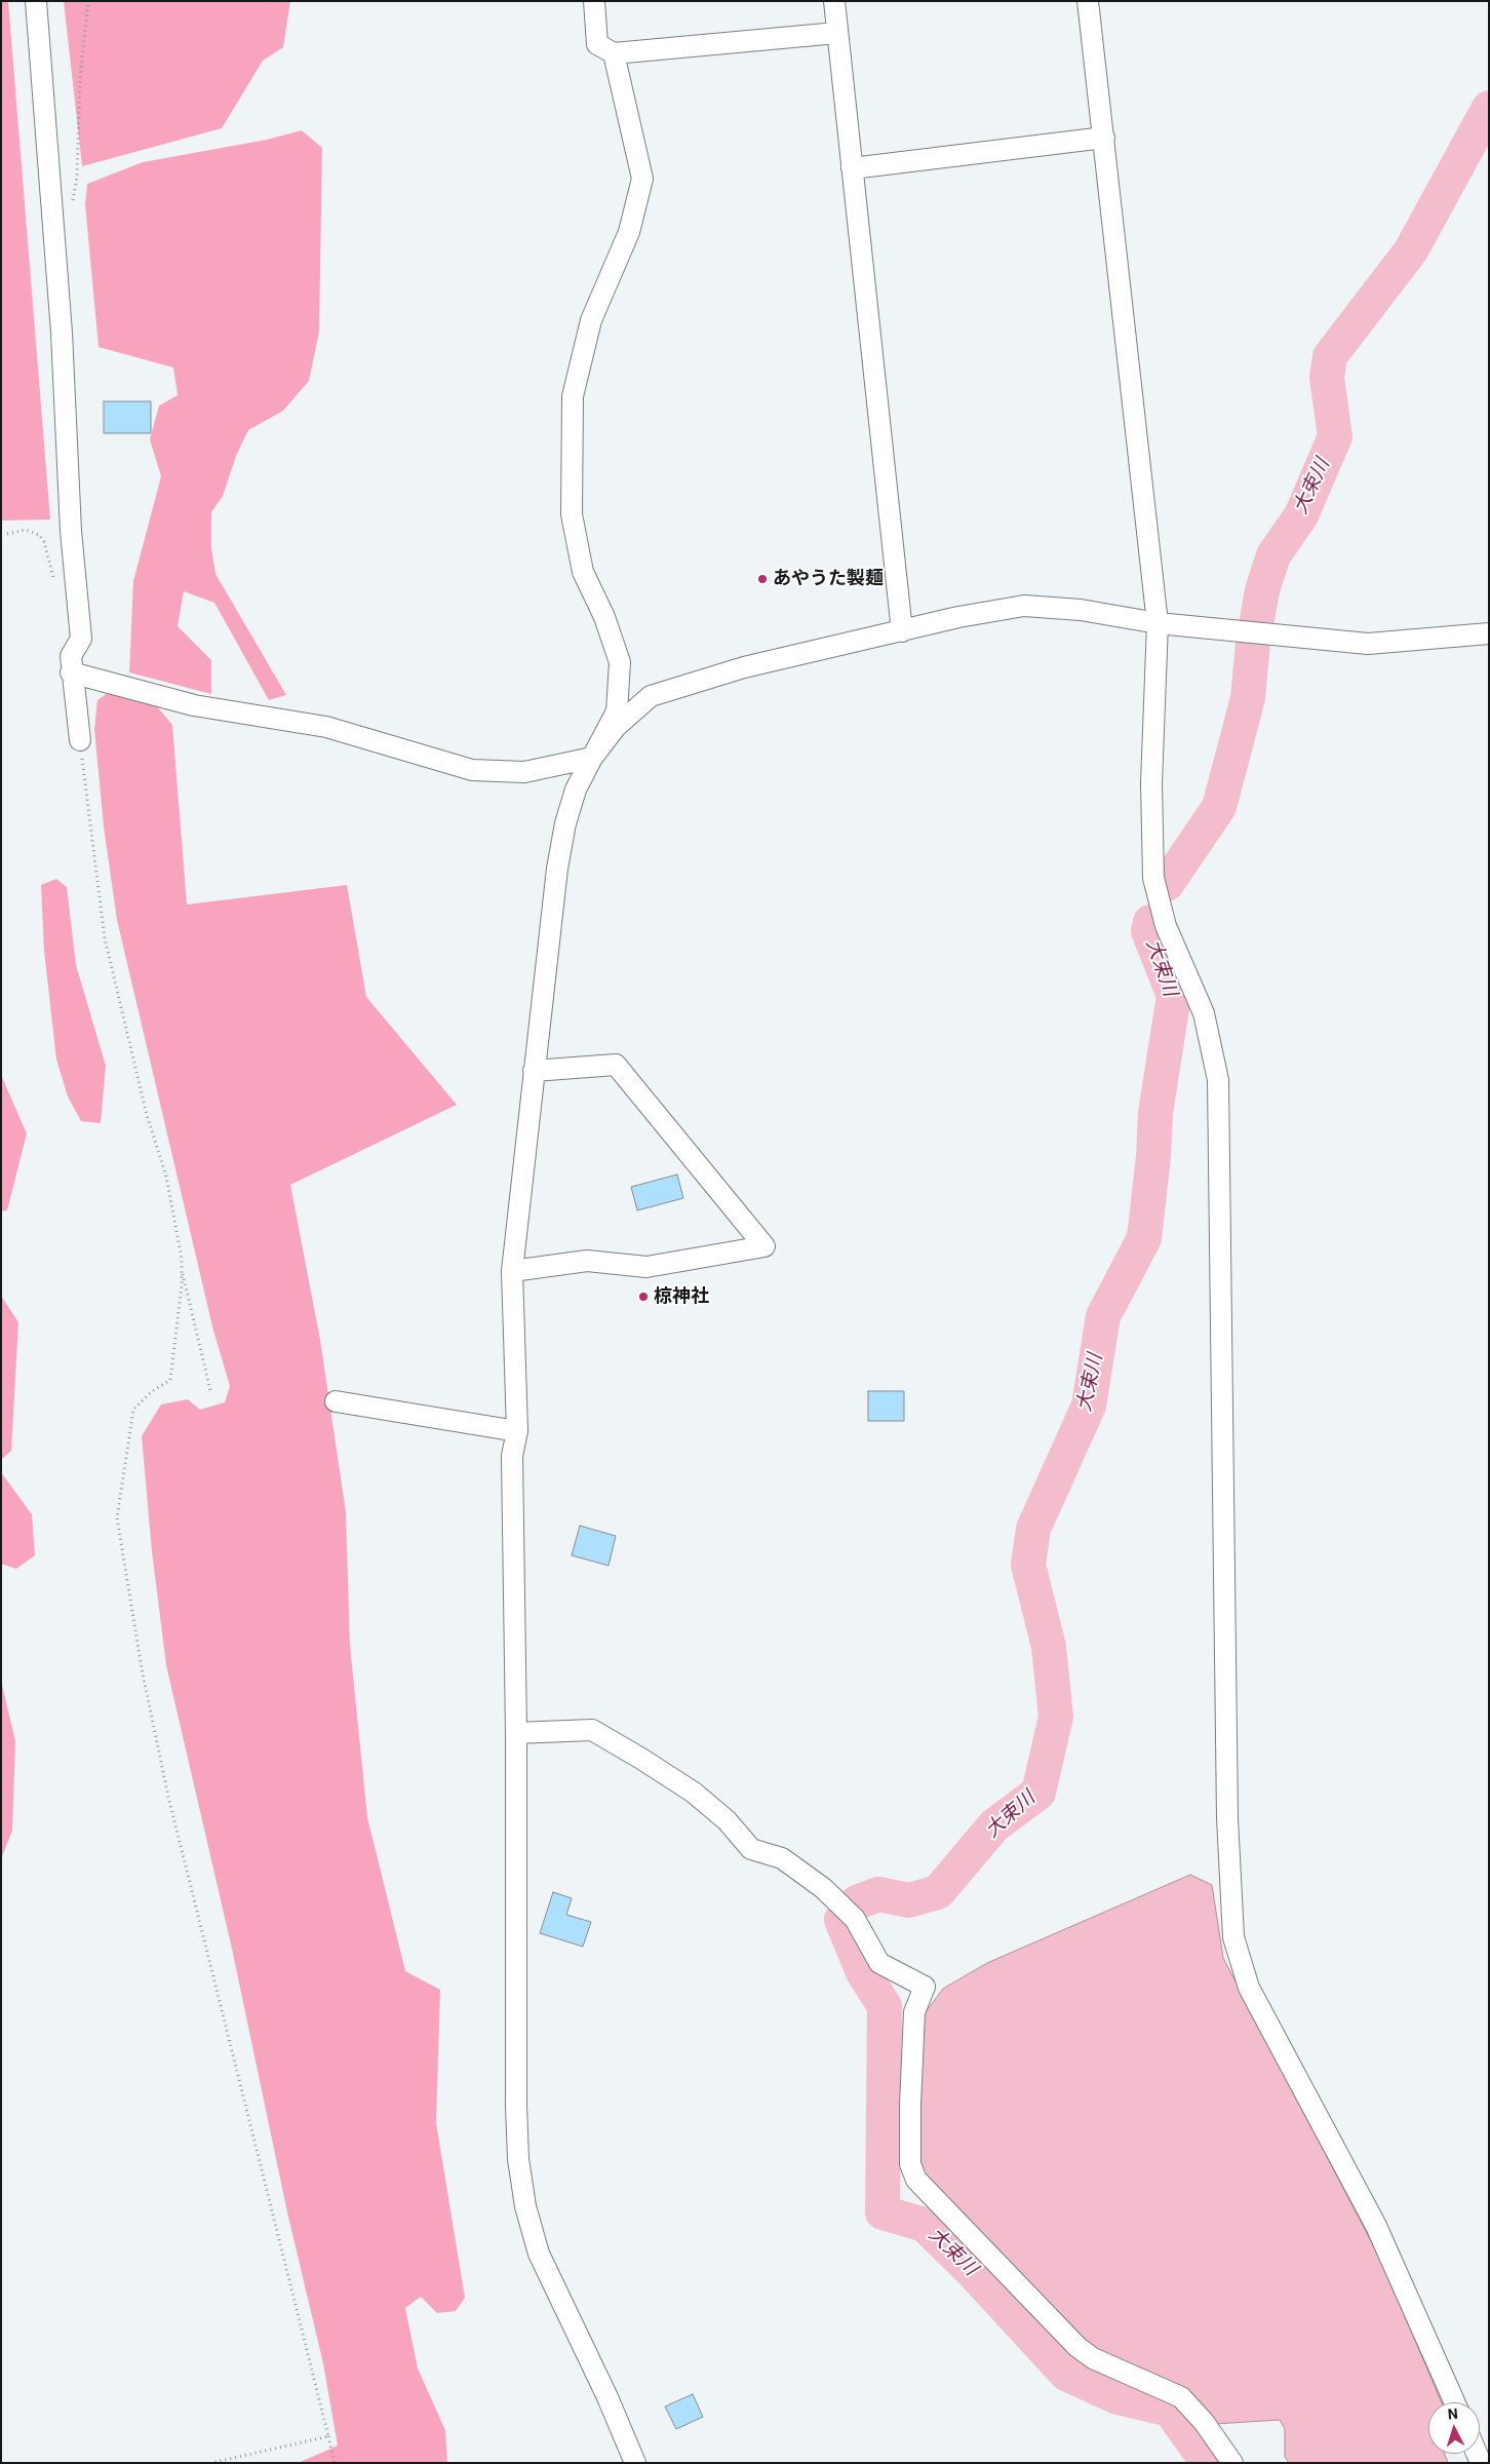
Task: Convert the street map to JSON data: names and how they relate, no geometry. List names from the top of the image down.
{
  "water": ["大束川"],
  "places": ["あやうた製麺", "椋神社"],
  "north": "top"
}
